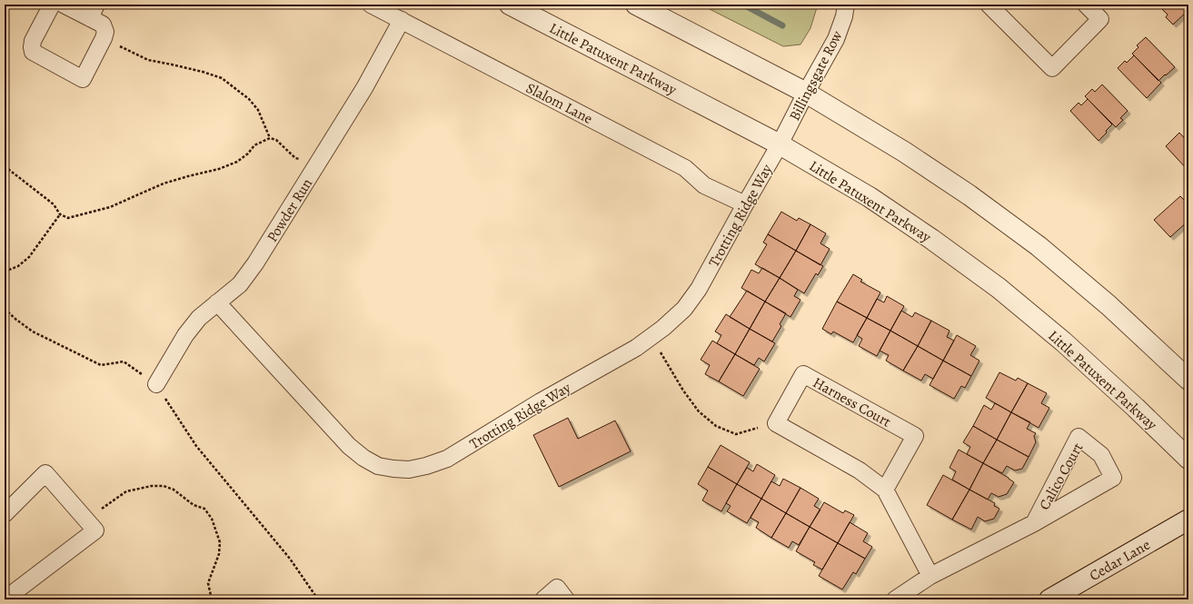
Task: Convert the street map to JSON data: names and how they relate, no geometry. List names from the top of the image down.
{
  "streets": {
    "street": [
      "Little Patuxent Parkway",
      "Billingsgate Row",
      "Slalom Lane",
      "Powder Run",
      "Trotting Ridge Way",
      "Harness Court",
      "Calico Court",
      "Cedar Lane"
    ]
  },
  "crossings": [
    ["Little Patuxent Parkway", "Billingsgate Row"],
    ["Little Patuxent Parkway", "Trotting Ridge Way"],
    ["Billingsgate Row", "Trotting Ridge Way"],
    ["Slalom Lane", "Powder Run"],
    ["Slalom Lane", "Trotting Ridge Way"],
    ["Powder Run", "Trotting Ridge Way"]
  ]
}
